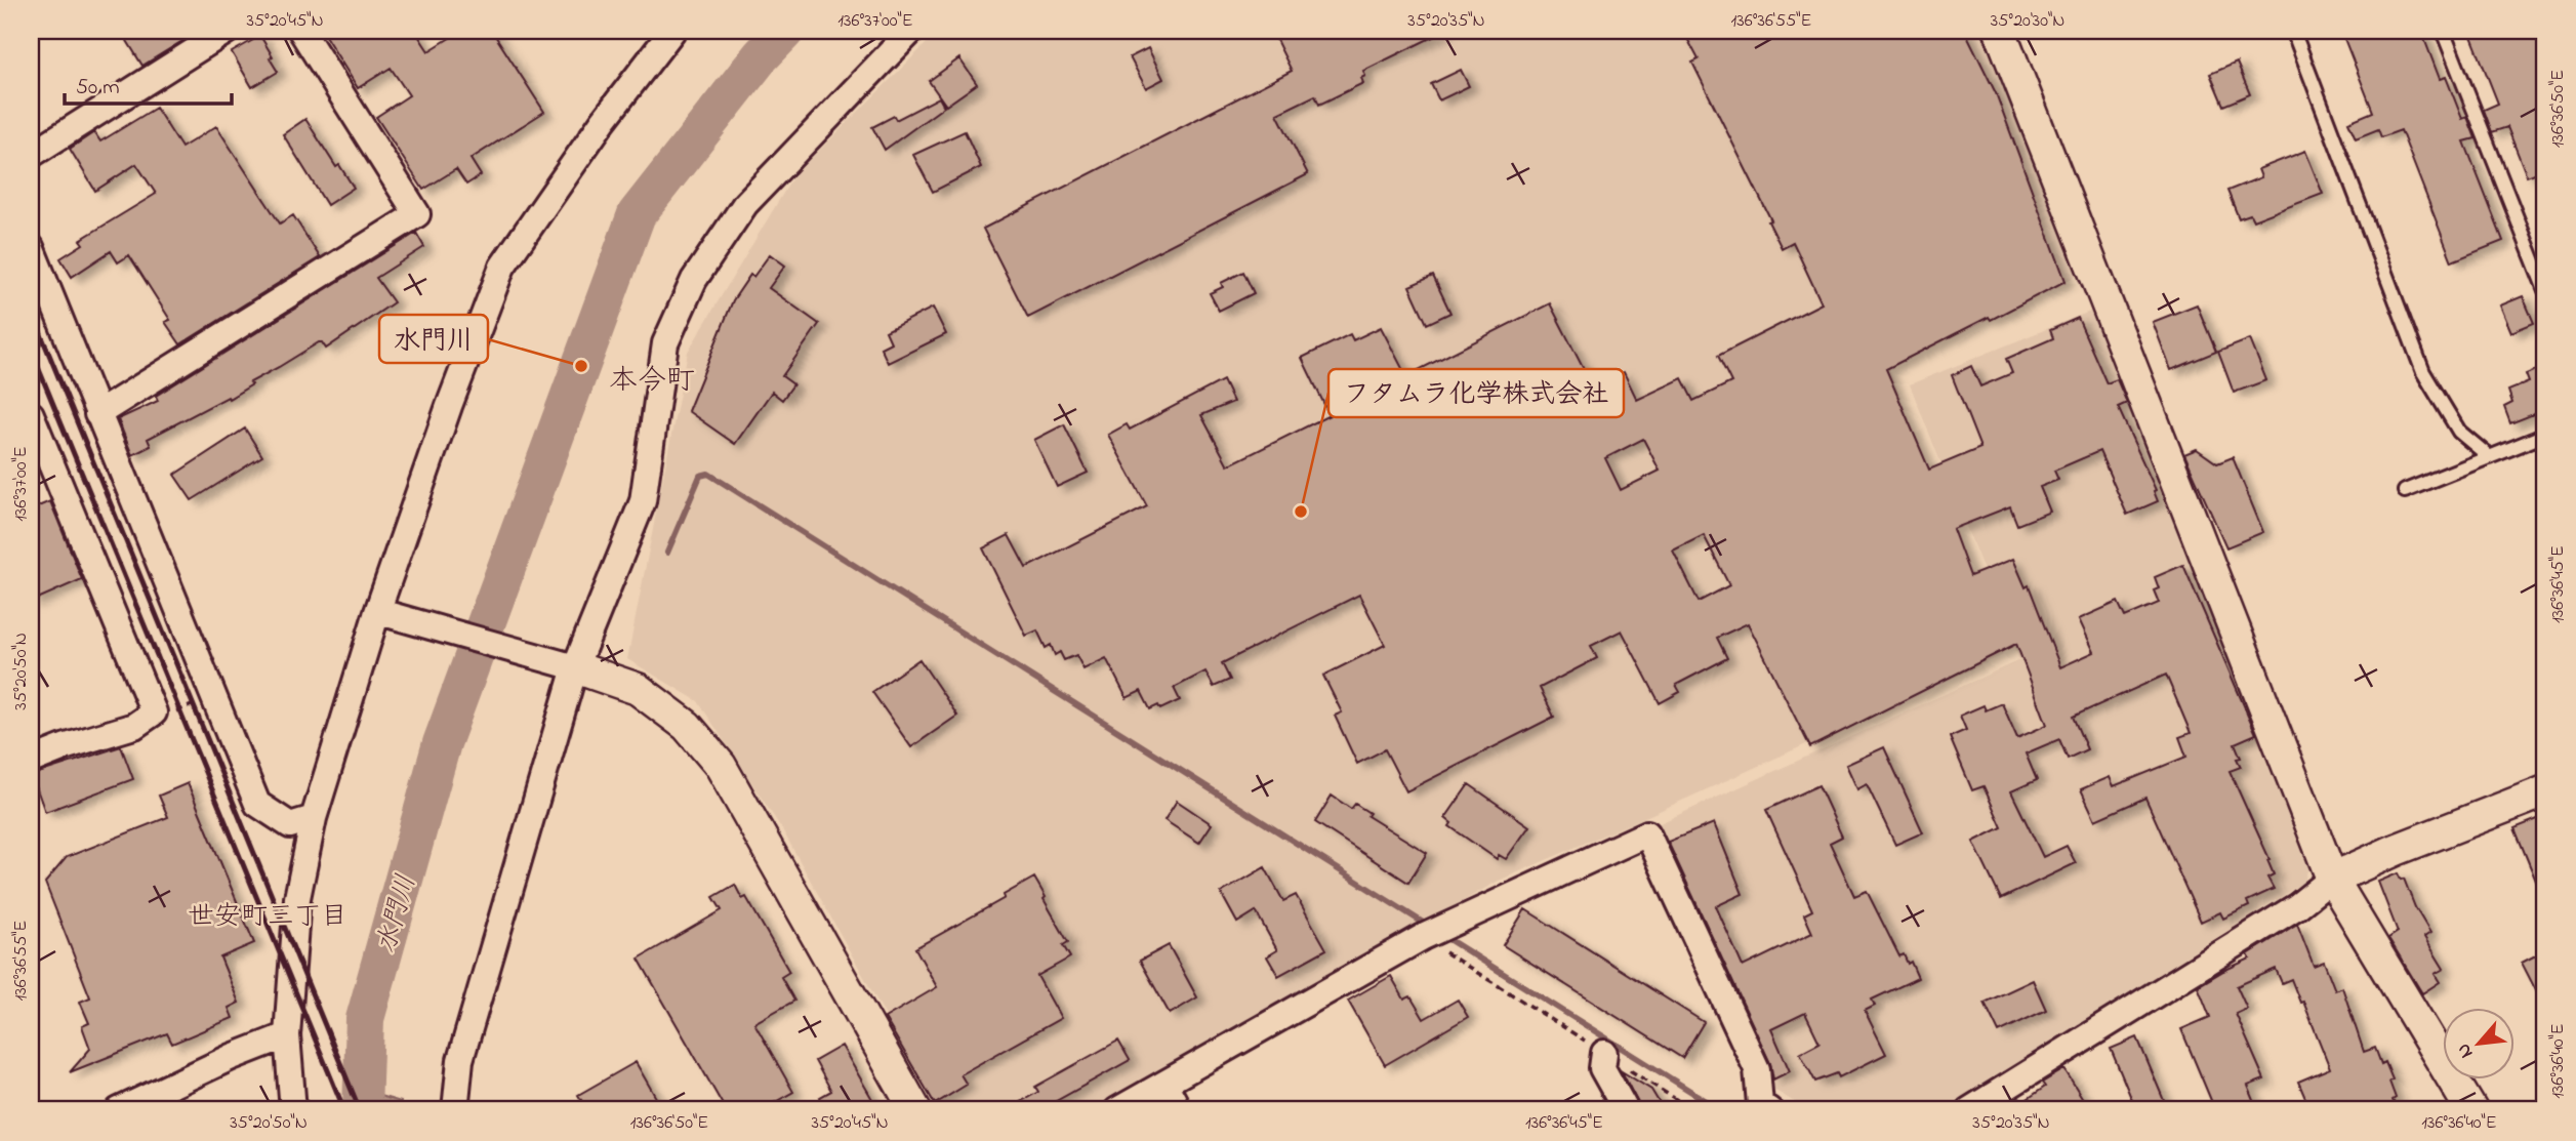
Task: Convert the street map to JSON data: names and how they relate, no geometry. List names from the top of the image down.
{
  "districts": ["本今町", "世安町三丁目"],
  "water": ["水門川"],
  "places": ["水門川", "フタムラ化学株式会社"],
  "scale_bar": "50 m",
  "north": "bottom left",
  "coordinates": [
    "35°20'45\"N",
    "136°37'00\"E",
    "35°20'35\"N",
    "136°36'55\"E",
    "35°20'30\"N",
    "136°36'50\"E",
    "136°36'45\"E",
    "35°20'50\"N",
    "136°36'40\"E"
  ]
}
